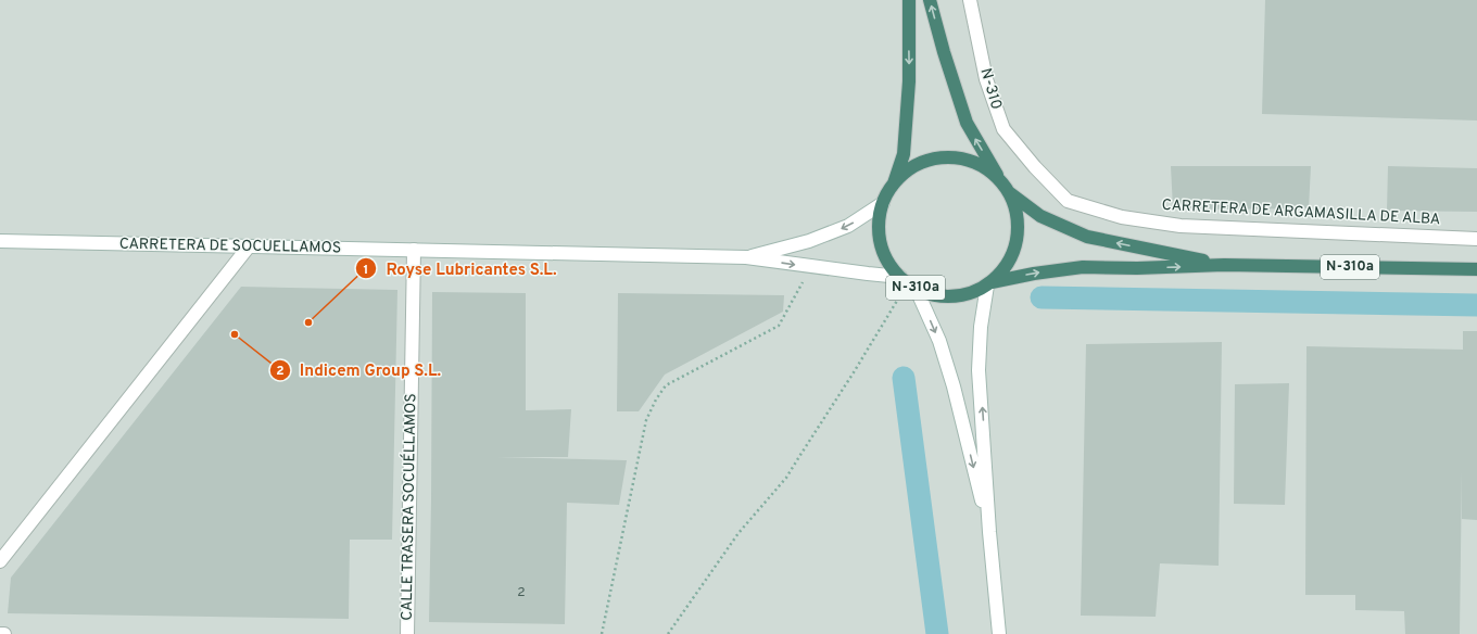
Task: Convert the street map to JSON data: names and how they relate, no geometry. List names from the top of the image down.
{
  "streets": {
    "highway": ["N-310a"],
    "main road": [
      "N-310",
      "CARRETERA DE ARGAMASILLA DE ALBA",
      "CARRETERA DE SOCUELLAMOS",
      "CALLE TRASERA SOCUÉLLAMOS"
    ]
  },
  "crossings": [
    ["N-310", "CARRETERA DE ARGAMASILLA DE ALBA"],
    ["CARRETERA DE SOCUELLAMOS", "CALLE TRASERA SOCUÉLLAMOS"]
  ],
  "places": ["Royse Lubricantes S.L.", "Indicem Group S.L."],
  "house_numbers": ["2"]
}
